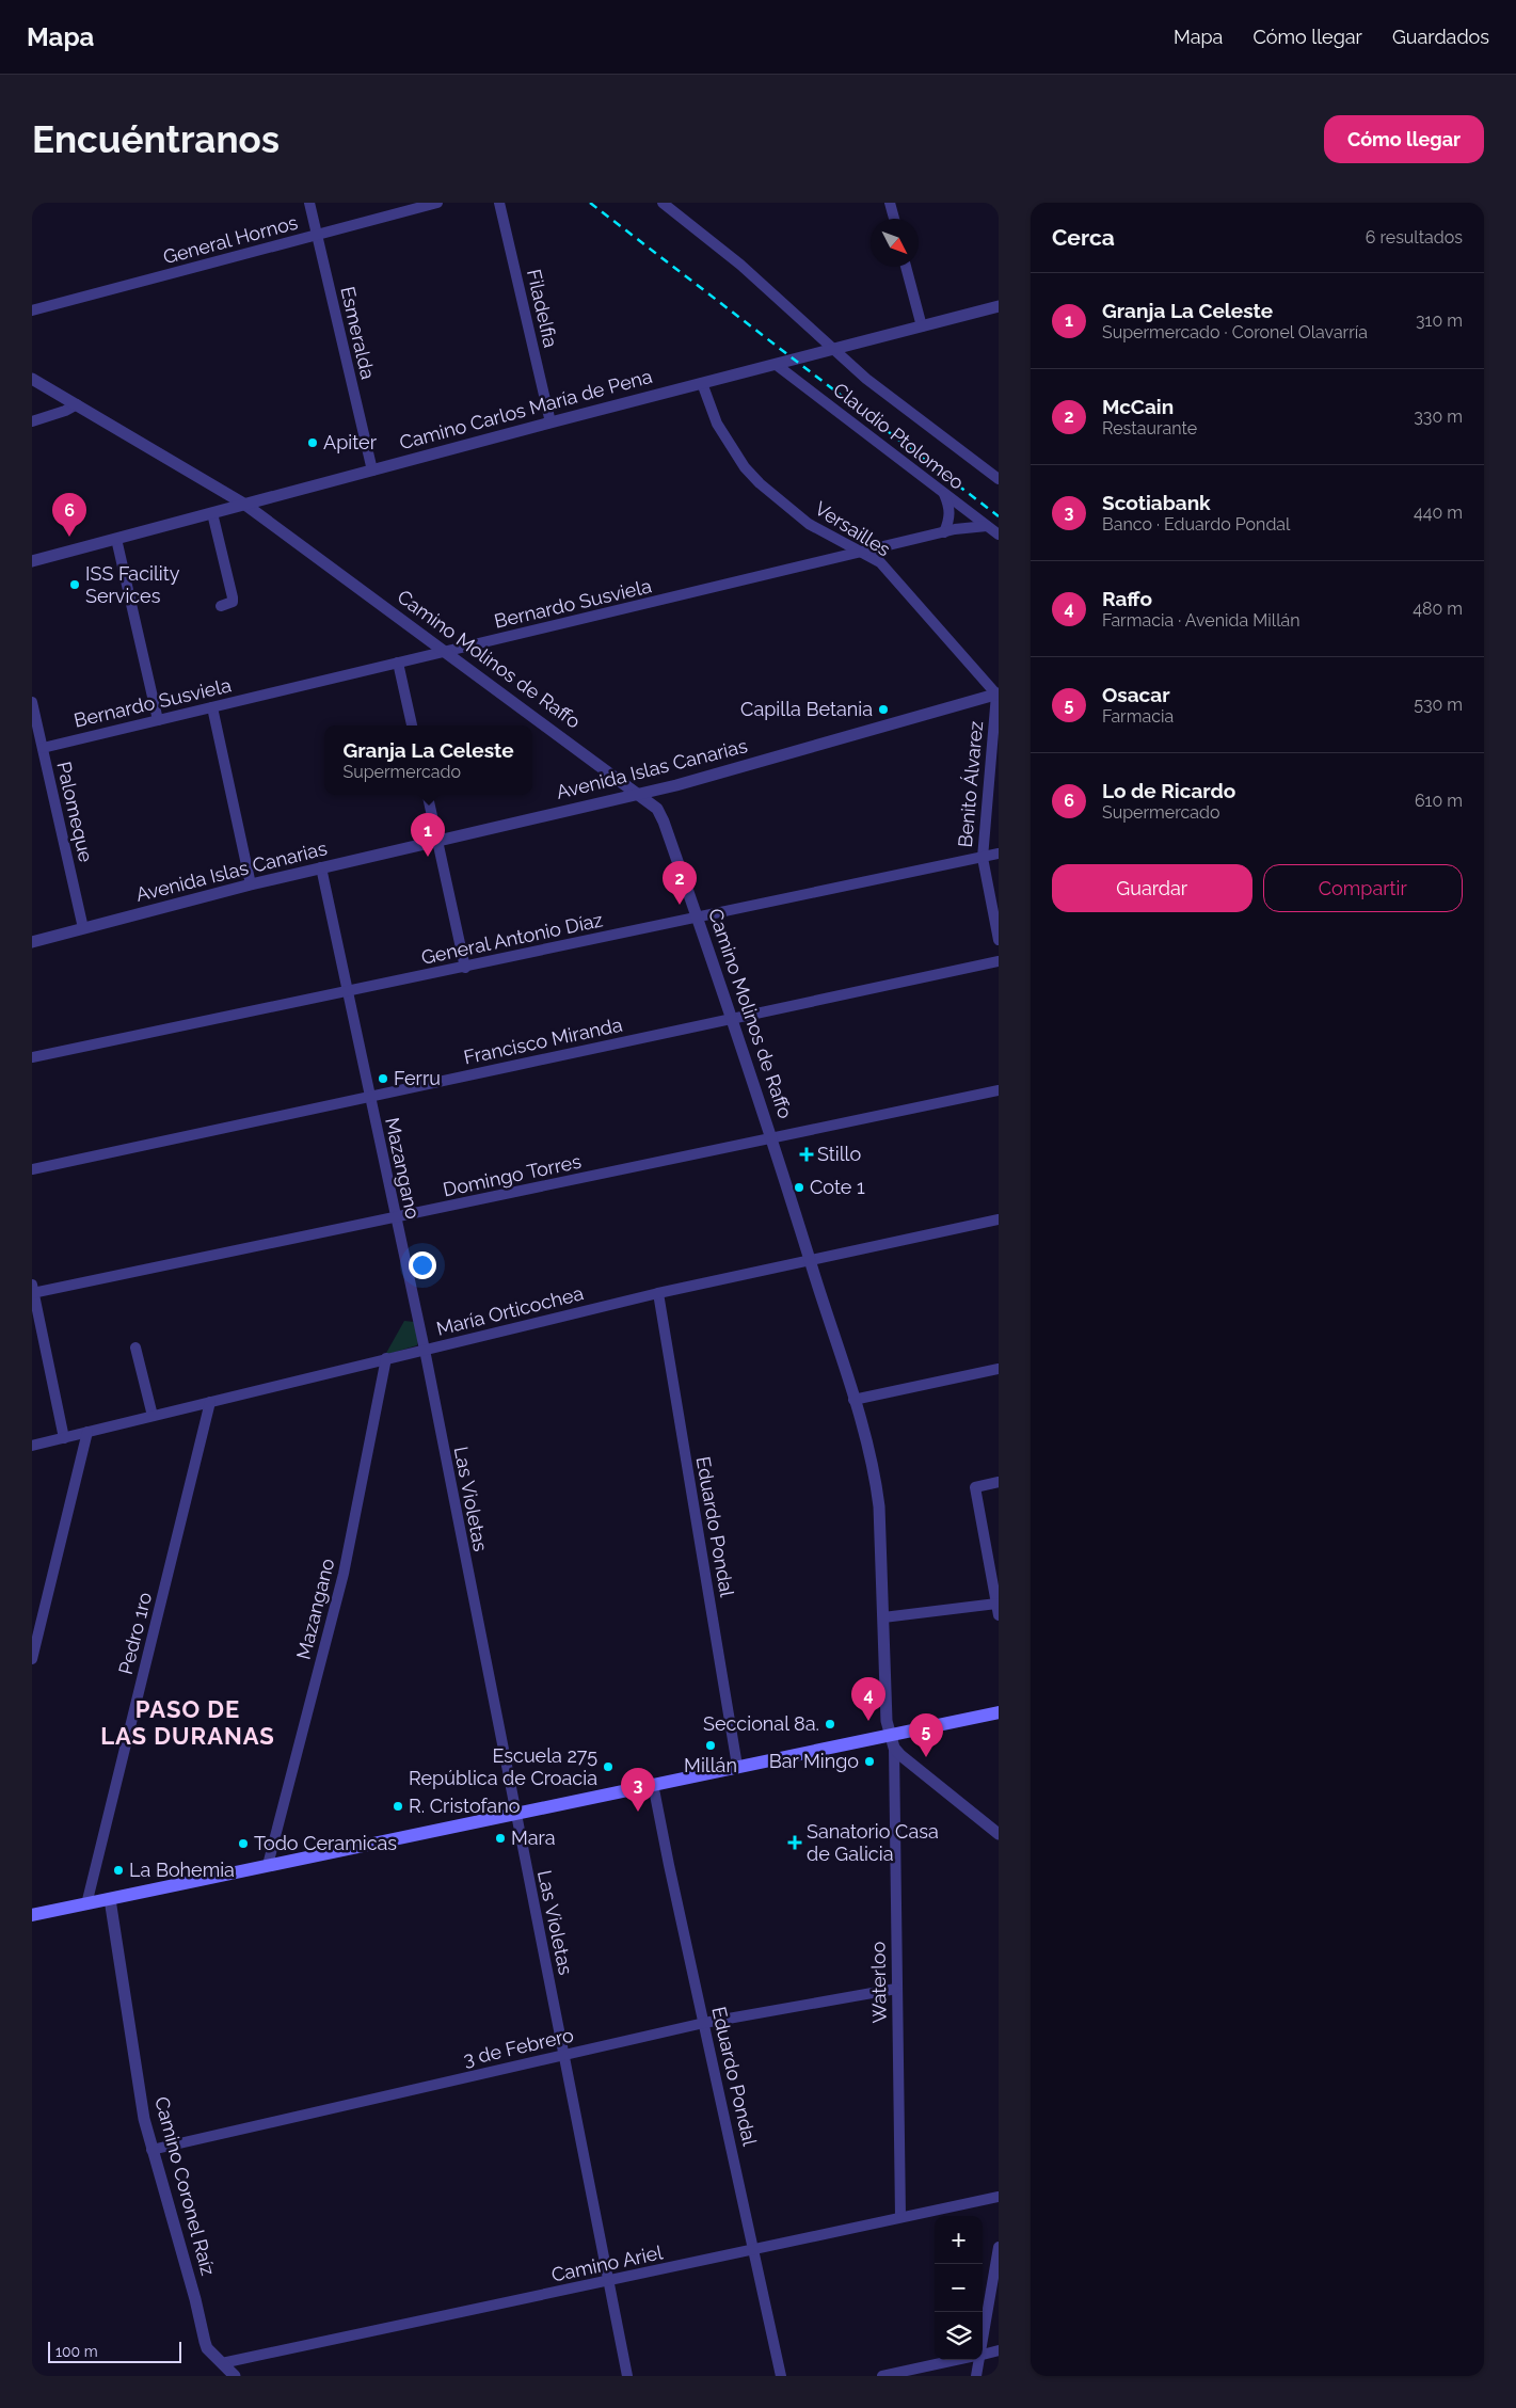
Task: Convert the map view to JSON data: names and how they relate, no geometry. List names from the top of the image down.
{
  "streets": {
    "street": [
      "General Hornos",
      "Filadelfia",
      "Esmeralda",
      "Camino Carlos María de Pena",
      "Claudio Ptolomeo",
      "Versailles",
      "Bernardo Susviela",
      "Camino Molinos de Raffo",
      "Avenida Islas Canarias",
      "Benito Álvarez",
      "Palomeque",
      "General Antonio Díaz",
      "Francisco Miranda",
      "Mazangano",
      "Domingo Torres",
      "María Orticochea",
      "Las Violetas",
      "Eduardo Pondal",
      "Pedro 1ro",
      "Waterloo",
      "3 de Febrero",
      "Camino Coronel Raíz",
      "Camino Ariel"
    ]
  },
  "crossings": [
    ["General Hornos", "Esmeralda"],
    ["Filadelfia", "Camino Carlos María de Pena"],
    ["Esmeralda", "Camino Carlos María de Pena"],
    ["Camino Carlos María de Pena", "Claudio Ptolomeo"],
    ["Camino Carlos María de Pena", "Versailles"],
    ["Camino Carlos María de Pena", "Camino Molinos de Raffo"],
    ["Claudio Ptolomeo", "Bernardo Susviela"],
    ["Versailles", "Bernardo Susviela"],
    ["Versailles", "Avenida Islas Canarias"],
    ["Versailles", "Benito Álvarez"],
    ["Bernardo Susviela", "Camino Molinos de Raffo"],
    ["Bernardo Susviela", "Palomeque"],
    ["Camino Molinos de Raffo", "Avenida Islas Canarias"],
    ["Camino Molinos de Raffo", "General Antonio Díaz"],
    ["Camino Molinos de Raffo", "Francisco Miranda"],
    ["Camino Molinos de Raffo", "Domingo Torres"],
    ["Camino Molinos de Raffo", "María Orticochea"],
    ["Camino Molinos de Raffo", "Waterloo"],
    ["Avenida Islas Canarias", "Benito Álvarez"],
    ["Avenida Islas Canarias", "Palomeque"],
    ["Avenida Islas Canarias", "Mazangano"],
    ["Benito Álvarez", "General Antonio Díaz"],
    ["General Antonio Díaz", "Mazangano"],
    ["Francisco Miranda", "Mazangano"],
    ["Mazangano", "Domingo Torres"],
    ["Mazangano", "María Orticochea"],
    ["Mazangano", "Las Violetas"],
    ["María Orticochea", "Las Violetas"],
    ["María Orticochea", "Eduardo Pondal"],
    ["María Orticochea", "Pedro 1ro"],
    ["Las Violetas", "3 de Febrero"],
    ["Las Violetas", "Camino Ariel"],
    ["Eduardo Pondal", "3 de Febrero"],
    ["Eduardo Pondal", "Camino Ariel"],
    ["Waterloo", "3 de Febrero"],
    ["Waterloo", "Camino Ariel"],
    ["3 de Febrero", "Camino Coronel Raíz"],
    ["Camino Coronel Raíz", "Camino Ariel"]
  ],
  "districts": ["PASO DE LAS DURANAS"],
  "places": {
    "other": [
      "Apiter",
      "ISS Facility Services",
      "Capilla Betania",
      "Ferru",
      "Cote 1",
      "Seccional 8a.",
      "Millán",
      "Bar Mingo",
      "Escuela 275 República de Croacia",
      "R. Cristofano",
      "Mara",
      "Todo Ceramicas",
      "La Bohemia"
    ],
    "health": ["Stillo", "Sanatorio Casa de Galicia"]
  },
  "scale_bar": "100 m",
  "north": "bottom right",
  "page": {
    "header": "Mapa",
    "nav": ["Mapa", "Cómo llegar", "Guardados"],
    "buttons": [
      "Cómo llegar",
      ["Guardar", "Compartir"]
    ],
    "title": "Encuéntranos",
    "heading": ["Cerca", "6 resultados"],
    "list": [
      {
        "mark": "1",
        "name": "Granja La Celeste",
        "note": "Supermercado · Coronel Olavarría",
        "value": "310 m"
      },
      {
        "mark": "2",
        "name": "McCain",
        "note": "Restaurante",
        "value": "330 m"
      },
      {
        "mark": "3",
        "name": "Scotiabank",
        "note": "Banco · Eduardo Pondal",
        "value": "440 m"
      },
      {
        "mark": "4",
        "name": "Raffo",
        "note": "Farmacia · Avenida Millán",
        "value": "480 m"
      },
      {
        "mark": "5",
        "name": "Osacar",
        "note": "Farmacia",
        "value": "530 m"
      },
      {
        "mark": "6",
        "name": "Lo de Ricardo",
        "note": "Supermercado",
        "value": "610 m"
      }
    ],
    "pins": [
      "6",
      "1",
      "2",
      "4",
      "5",
      "3"
    ],
    "popup": ["Granja La Celeste", "Supermercado"],
    "map_buttons": ["+", "−"],
    "scale": "100 m"
  }
}
